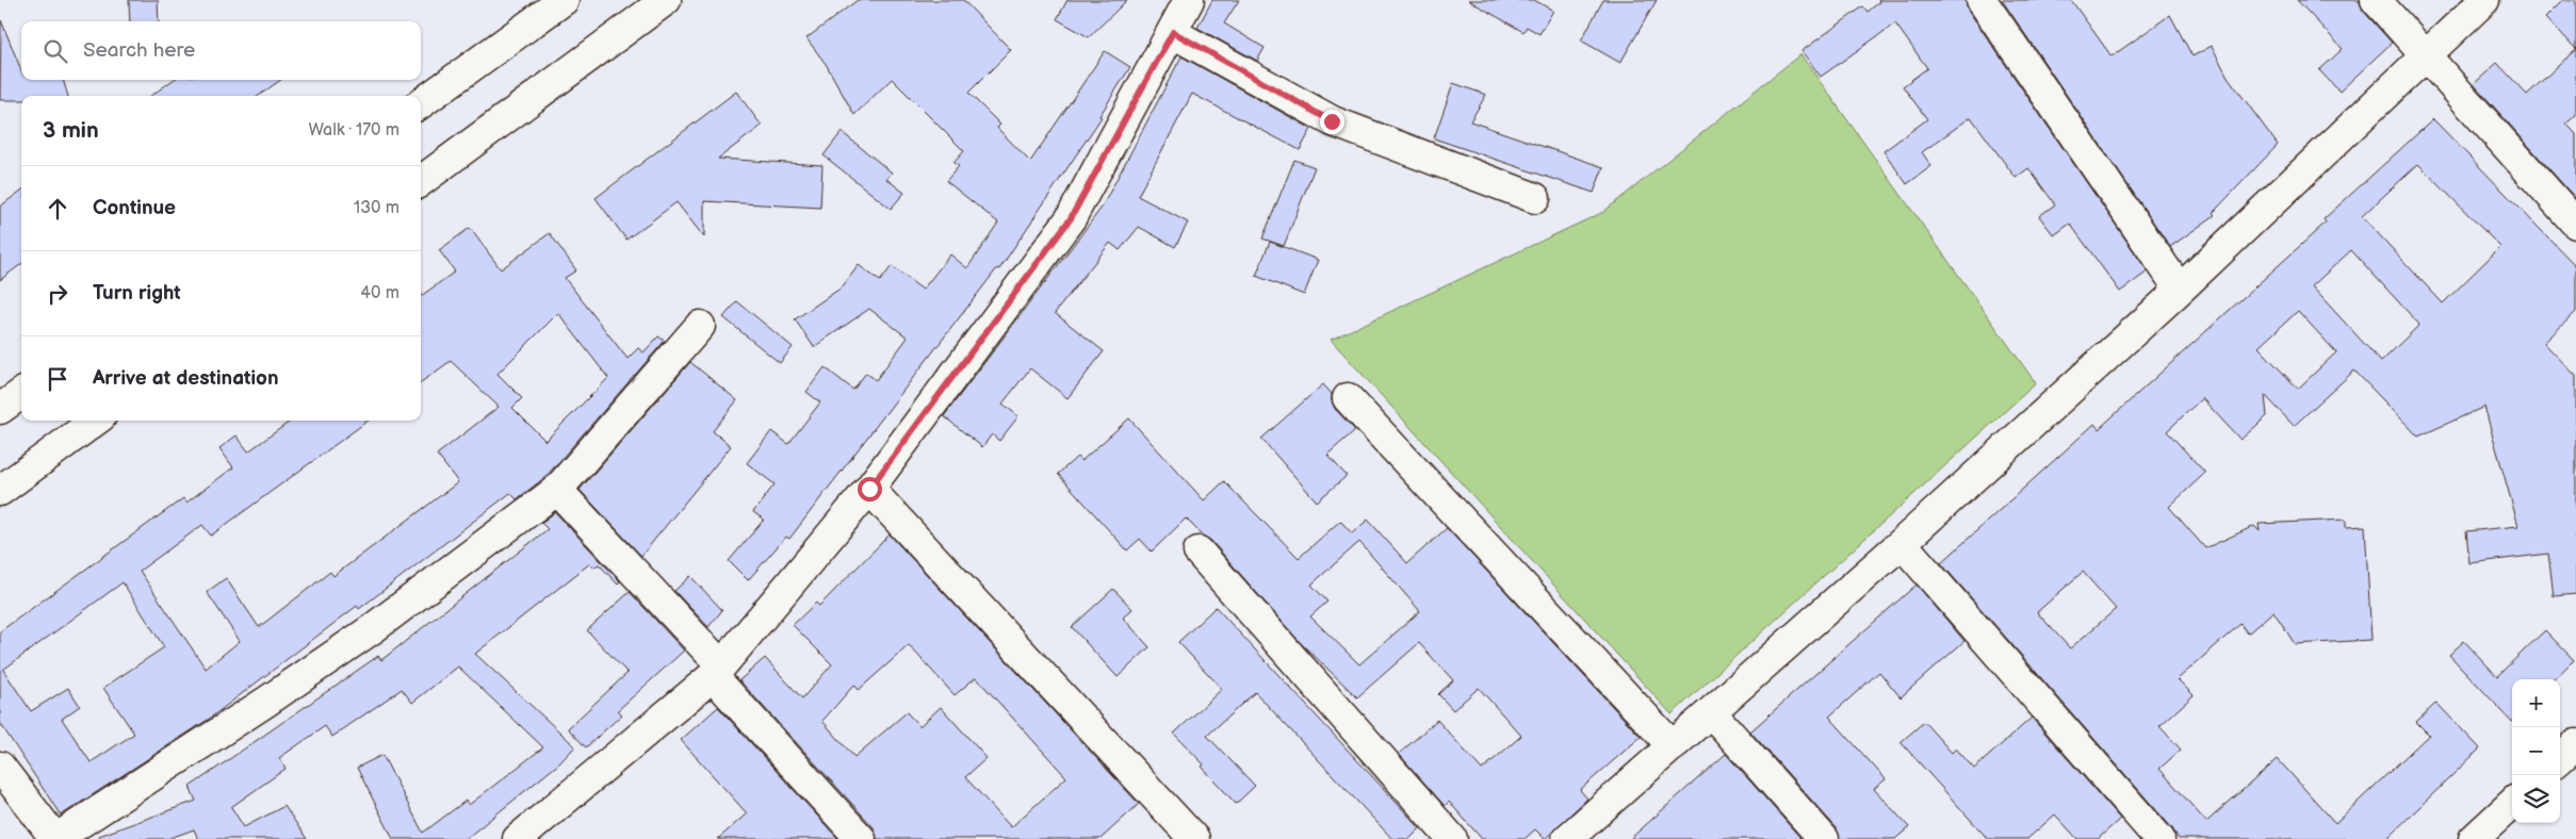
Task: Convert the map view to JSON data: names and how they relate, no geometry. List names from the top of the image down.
{
  "page": {
    "search": "Search here",
    "heading": ["3 min", "Walk · 170 m"],
    "list": [
      ["Continue", "130 m"],
      ["Turn right", "40 m"],
      "Arrive at destination"
    ],
    "map_buttons": ["+", "−"]
  }
}
